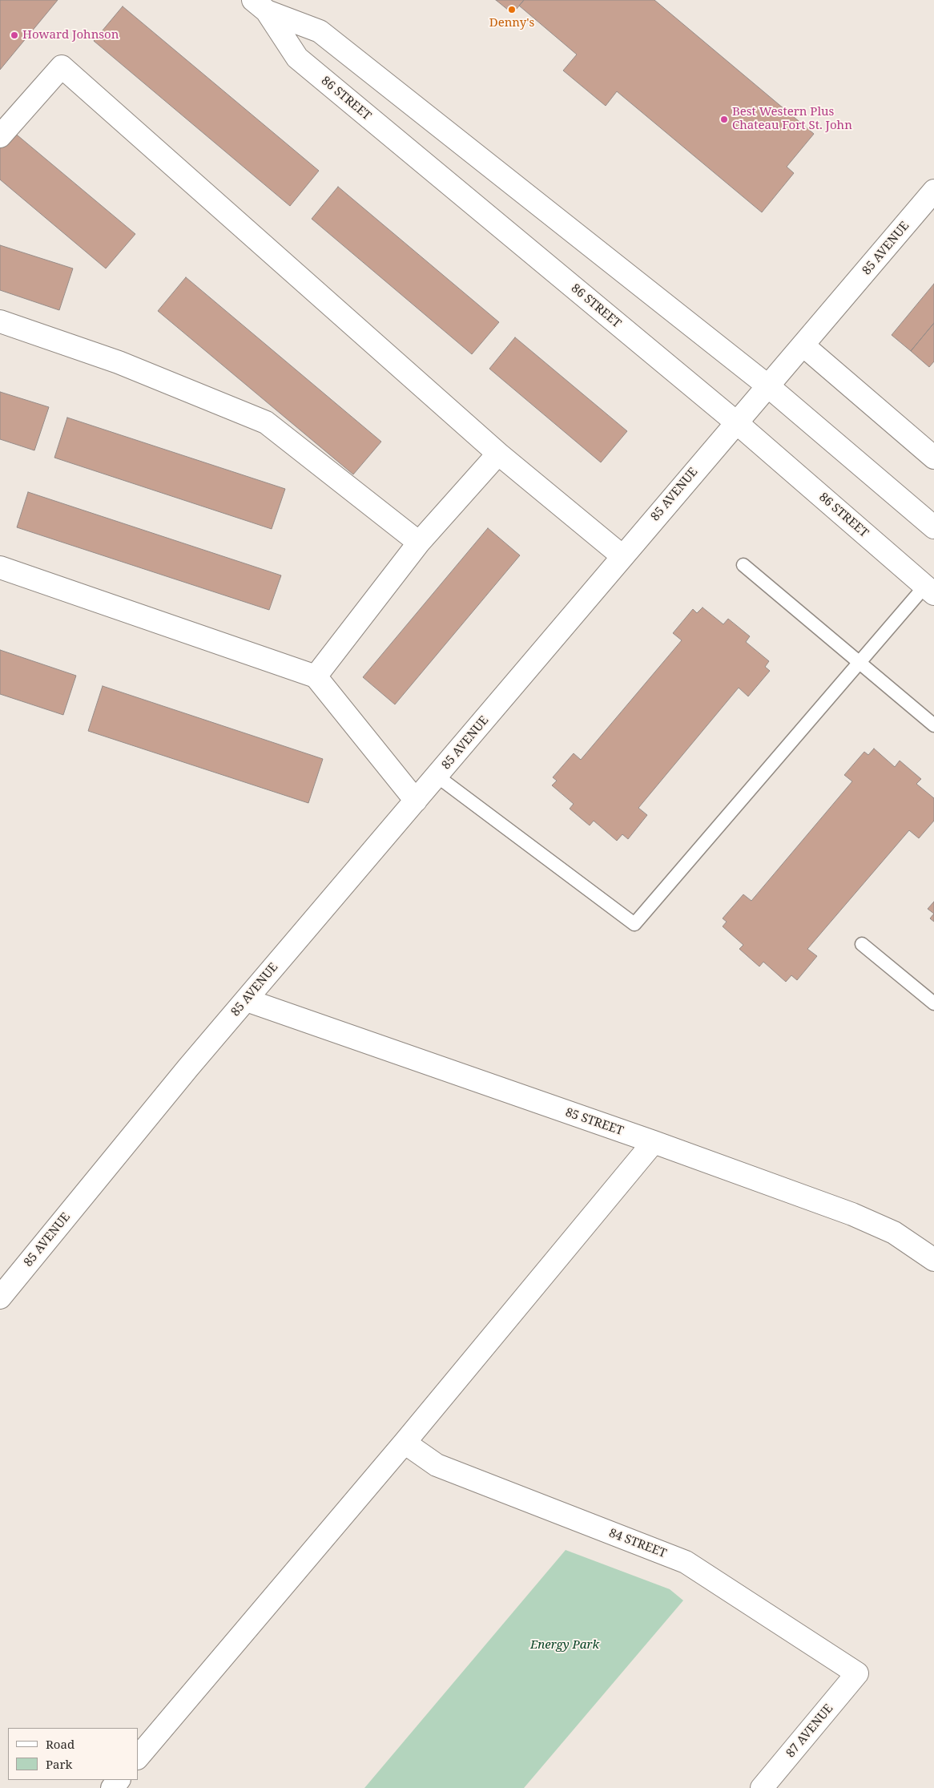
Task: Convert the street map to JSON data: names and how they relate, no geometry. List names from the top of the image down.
{
  "streets": {
    "street": [
      "86 STREET",
      "85 AVENUE",
      "85 STREET",
      "84 STREET",
      "87 AVENUE"
    ]
  },
  "crossings": [
    ["86 STREET", "85 AVENUE"],
    ["85 AVENUE", "85 STREET"],
    ["84 STREET", "87 AVENUE"]
  ],
  "parks": ["Energy Park"],
  "places": ["Denny's", "Howard Johnson", "Best Western Plus Chateau Fort St. John"],
  "legend": ["Road", "Park"]
}
